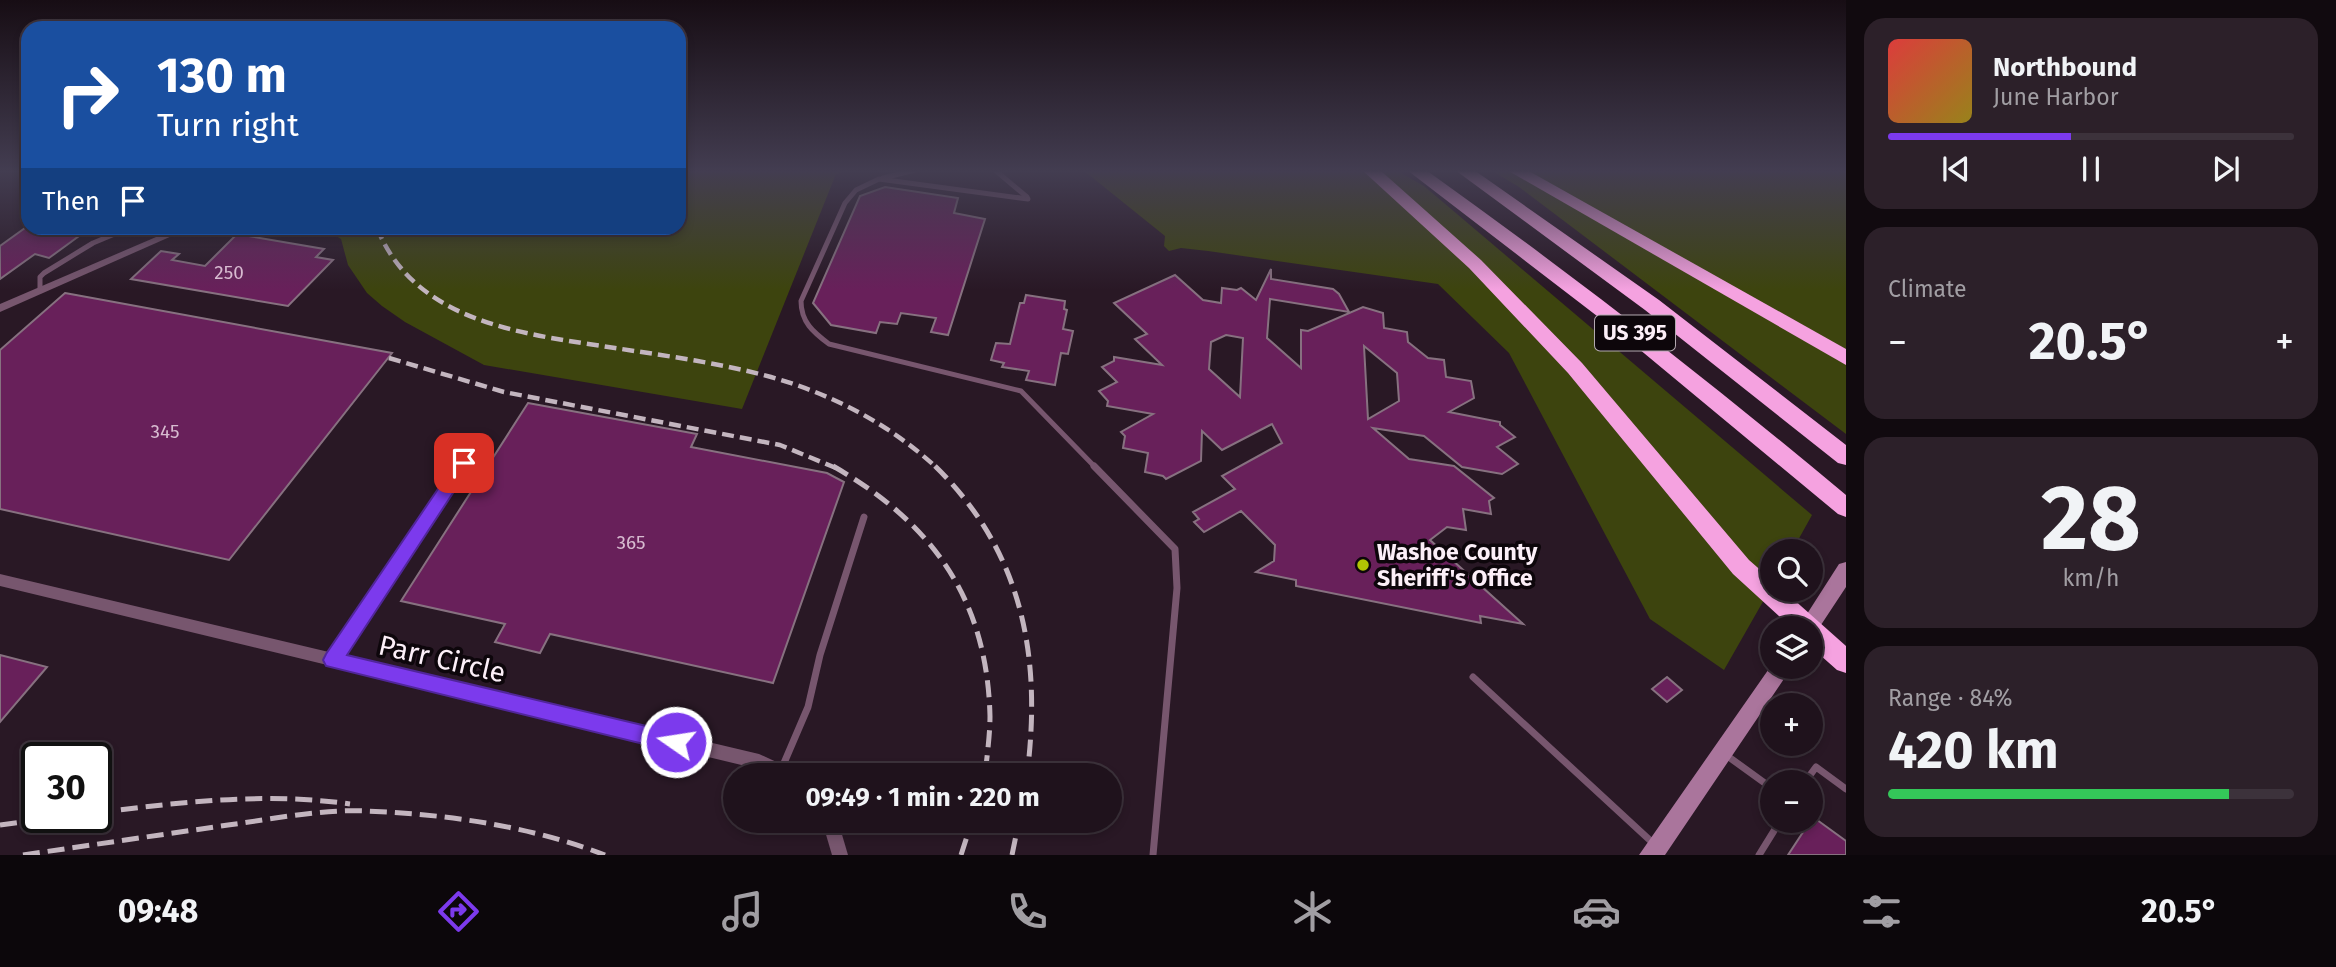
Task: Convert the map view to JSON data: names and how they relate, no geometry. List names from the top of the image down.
{
  "streets": {
    "highway": ["US 395"],
    "street": ["Parr Circle"]
  },
  "places": ["Washoe County Sheriff's Office"],
  "house_numbers": ["250", "345", "365"],
  "page": {
    "turn": ["130 m", "Turn right"],
    "song": ["Northbound", "June Harbor"],
    "then": "Then",
    "tile": [
      "Climate",
      ["28", "km/h"],
      ["Range · 84%", "420 km"]
    ],
    "heat": ["−", "20.5°", "+"],
    "map_buttons": ["+", "−"],
    "limit": "30",
    "trip": "09:49 · 1 min · 220 m",
    "tabs": ["09:48", "20.5°"]
  }
}
